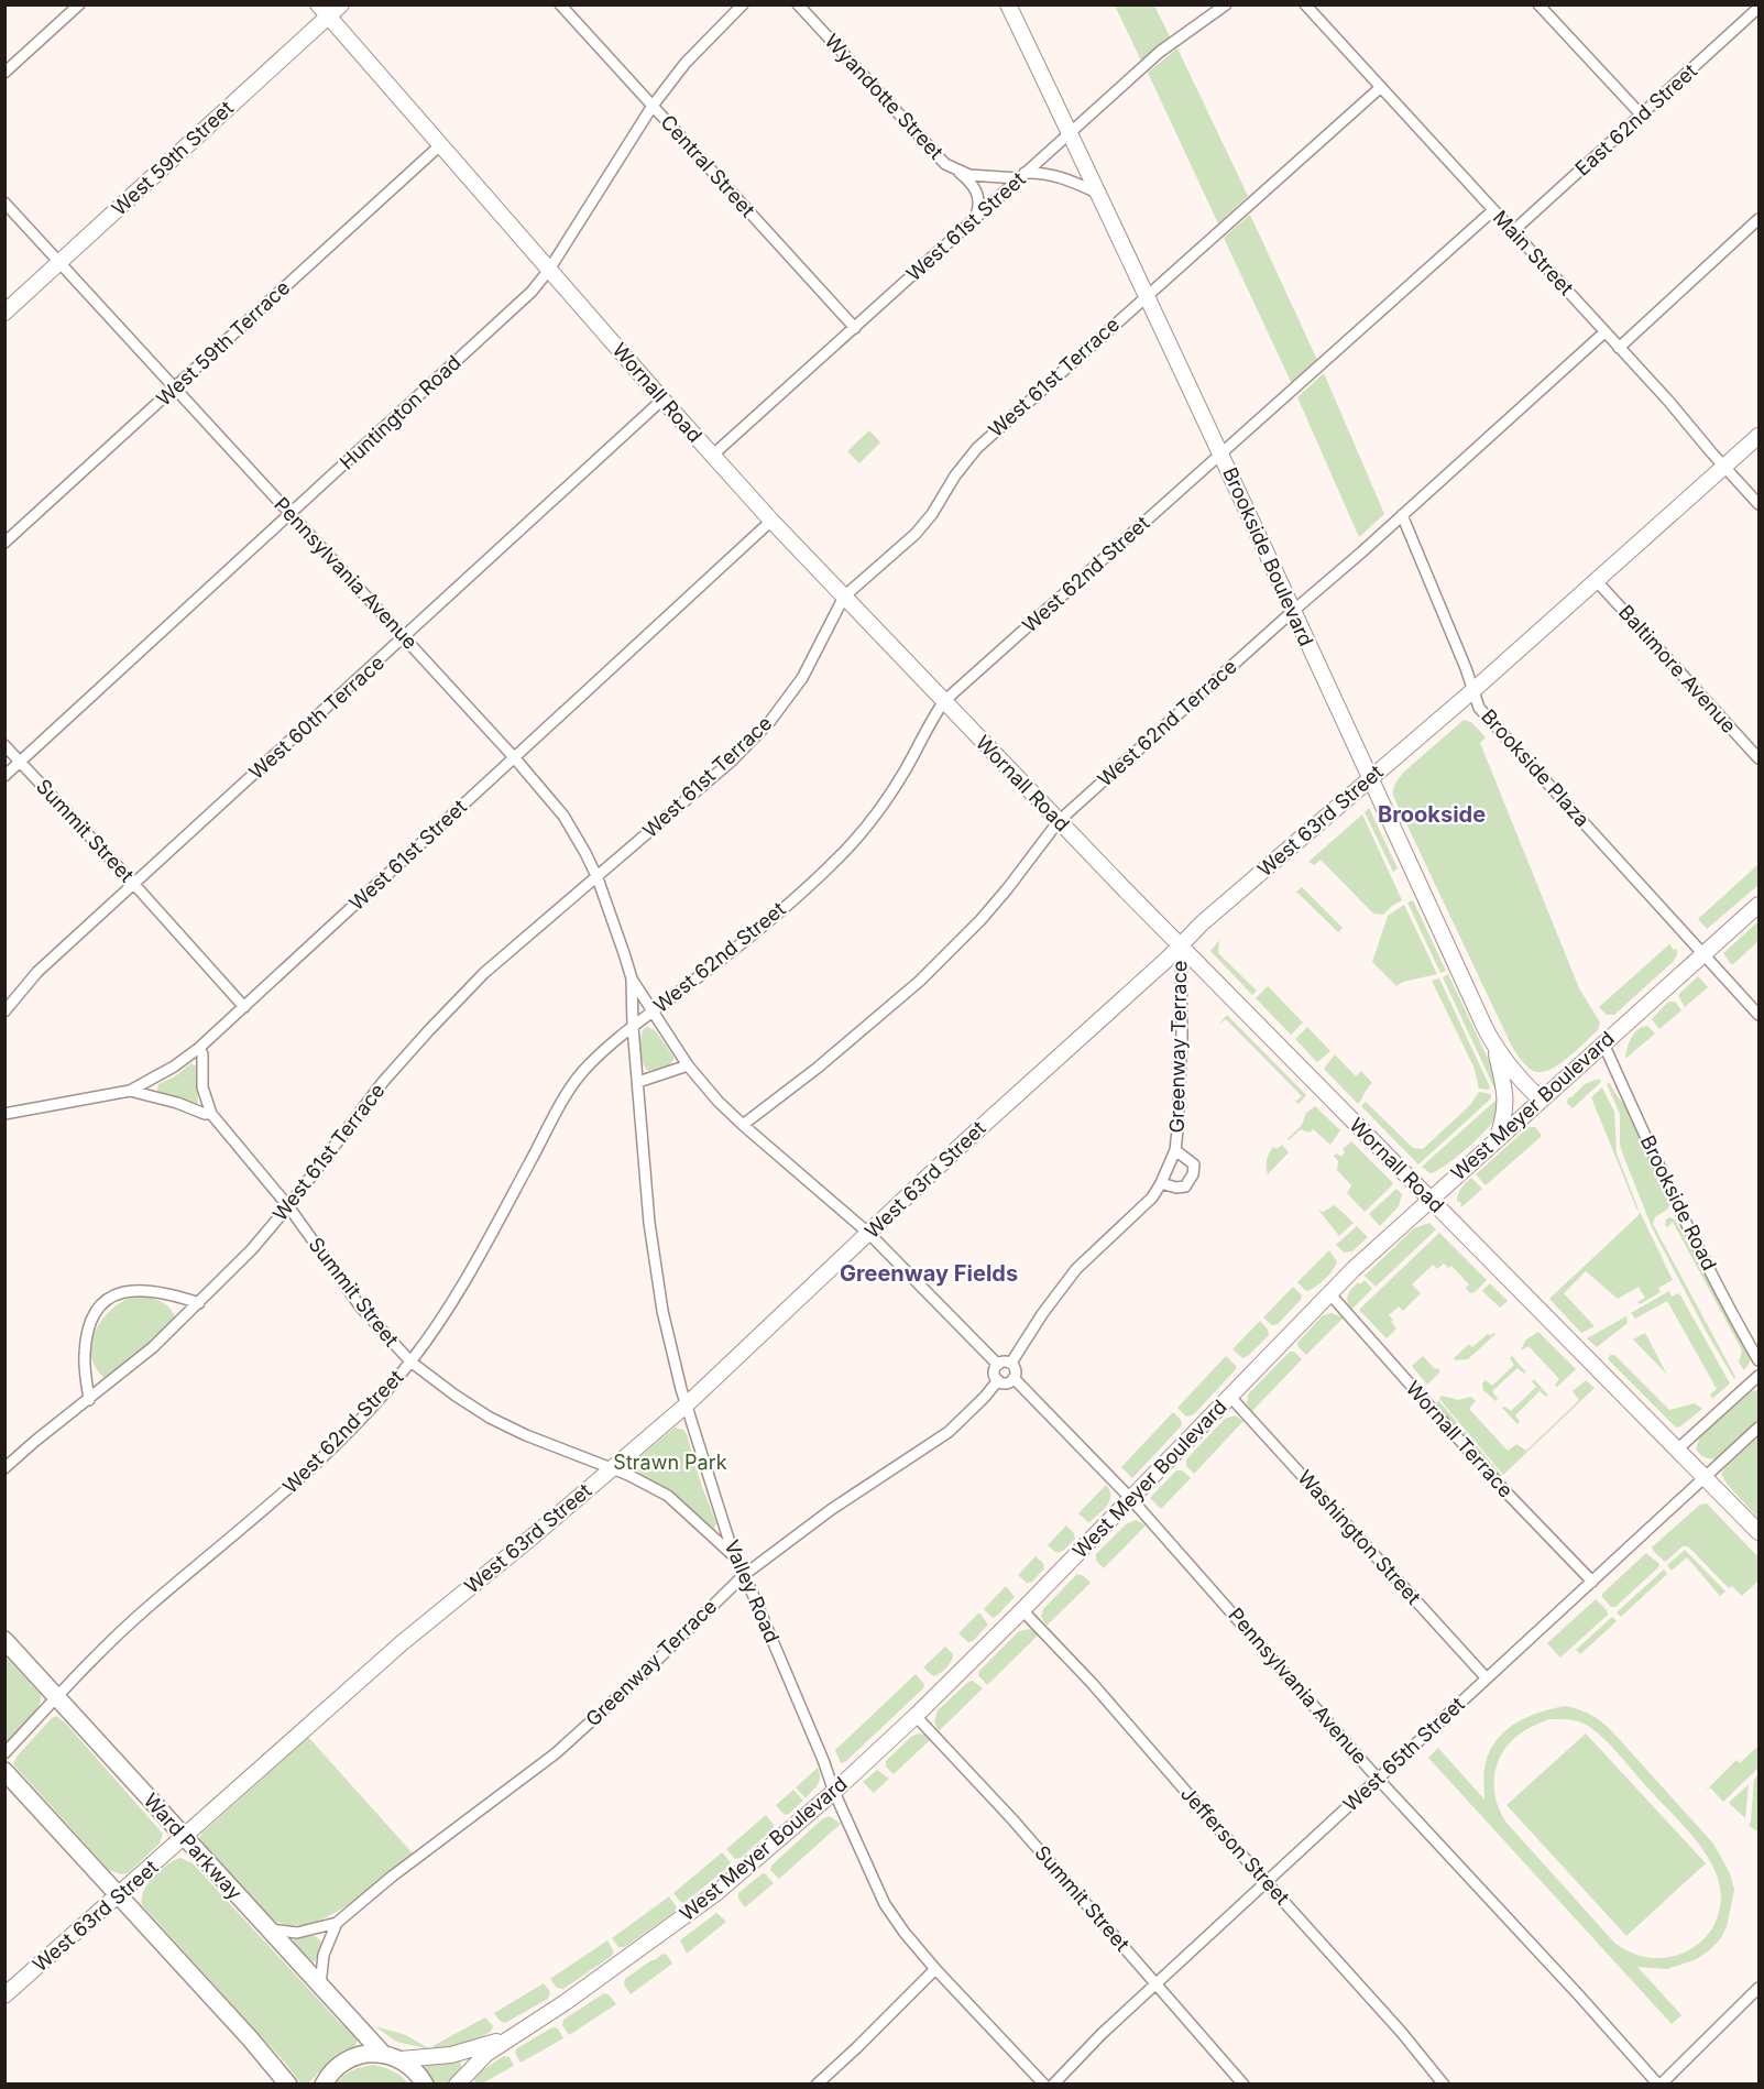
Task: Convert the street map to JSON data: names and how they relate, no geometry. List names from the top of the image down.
{
  "streets": {
    "main road": [
      "West 59th Street",
      "Wornall Road",
      "Brookside Boulevard",
      "West 63rd Street",
      "West Meyer Boulevard",
      "Ward Parkway"
    ],
    "street": [
      "Wyandotte Street",
      "East 62nd Street",
      "Central Street",
      "West 61st Street",
      "Main Street",
      "West 59th Terrace",
      "West 61st Terrace",
      "Huntington Road",
      "Pennsylvania Avenue",
      "West 62nd Street",
      "Baltimore Avenue",
      "West 60th Terrace",
      "West 62nd Terrace",
      "Brookside Plaza",
      "Summit Street",
      "Greenway Terrace",
      "Brookside Road",
      "Wornall Terrace",
      "Washington Street",
      "Valley Road",
      "West 65th Street",
      "Jefferson Street"
    ]
  },
  "crossings": [
    ["Wyandotte Street", "West 61st Street"],
    ["Wyandotte Street", "Brookside Boulevard"],
    ["East 62nd Street", "Main Street"],
    ["West 59th Street", "Wornall Road"],
    ["West 59th Street", "Pennsylvania Avenue"],
    ["Central Street", "West 61st Street"],
    ["Central Street", "Huntington Road"],
    ["West 61st Street", "Wornall Road"],
    ["West 61st Street", "Brookside Boulevard"],
    ["West 61st Street", "Pennsylvania Avenue"],
    ["West 61st Street", "Summit Street"],
    ["Main Street", "West 61st Terrace"],
    ["Main Street", "West 62nd Street"],
    ["Main Street", "West 62nd Terrace"],
    ["Main Street", "West 63rd Street"],
    ["West 59th Terrace", "Wornall Road"],
    ["West 59th Terrace", "Pennsylvania Avenue"],
    ["West 61st Terrace", "Wornall Road"],
    ["West 61st Terrace", "Brookside Boulevard"],
    ["West 61st Terrace", "Pennsylvania Avenue"],
    ["West 61st Terrace", "Summit Street"],
    ["Wornall Road", "Huntington Road"],
    ["Wornall Road", "West 62nd Street"],
    ["Wornall Road", "West 60th Terrace"],
    ["Wornall Road", "West 62nd Terrace"],
    ["Wornall Road", "West 63rd Street"],
    ["Wornall Road", "Greenway Terrace"],
    ["Wornall Road", "West Meyer Boulevard"],
    ["Wornall Road", "West 65th Street"],
    ["Huntington Road", "Pennsylvania Avenue"],
    ["Huntington Road", "Summit Street"],
    ["Brookside Boulevard", "West 62nd Street"],
    ["Brookside Boulevard", "West 62nd Terrace"],
    ["Brookside Boulevard", "West 63rd Street"],
    ["Brookside Boulevard", "West Meyer Boulevard"],
    ["Pennsylvania Avenue", "West 62nd Street"],
    ["Pennsylvania Avenue", "West 60th Terrace"],
    ["Pennsylvania Avenue", "West 62nd Terrace"],
    ["Pennsylvania Avenue", "West 63rd Street"],
    ["Pennsylvania Avenue", "Greenway Terrace"],
    ["Pennsylvania Avenue", "West Meyer Boulevard"],
    ["Pennsylvania Avenue", "Valley Road"],
    ["Pennsylvania Avenue", "West 65th Street"],
    ["West 62nd Street", "Summit Street"],
    ["West 62nd Street", "Valley Road"],
    ["West 62nd Street", "Ward Parkway"],
    ["Baltimore Avenue", "West 63rd Street"],
    ["West 60th Terrace", "Summit Street"],
    ["West 62nd Terrace", "Brookside Plaza"],
    ["Brookside Plaza", "West 63rd Street"],
    ["Brookside Plaza", "West Meyer Boulevard"],
    ["West 63rd Street", "Summit Street"],
    ["West 63rd Street", "Greenway Terrace"],
    ["West 63rd Street", "Valley Road"],
    ["West 63rd Street", "Ward Parkway"],
    ["Summit Street", "West Meyer Boulevard"],
    ["Summit Street", "Valley Road"],
    ["Summit Street", "West 65th Street"],
    ["Greenway Terrace", "Valley Road"],
    ["Greenway Terrace", "Ward Parkway"],
    ["West Meyer Boulevard", "Brookside Road"],
    ["West Meyer Boulevard", "Wornall Terrace"],
    ["West Meyer Boulevard", "Washington Street"],
    ["West Meyer Boulevard", "Valley Road"],
    ["West Meyer Boulevard", "Jefferson Street"],
    ["Wornall Terrace", "West 65th Street"],
    ["Washington Street", "West 65th Street"],
    ["West 65th Street", "Jefferson Street"]
  ],
  "districts": ["Brookside", "Greenway Fields"],
  "parks": ["Strawn Park"]
}
